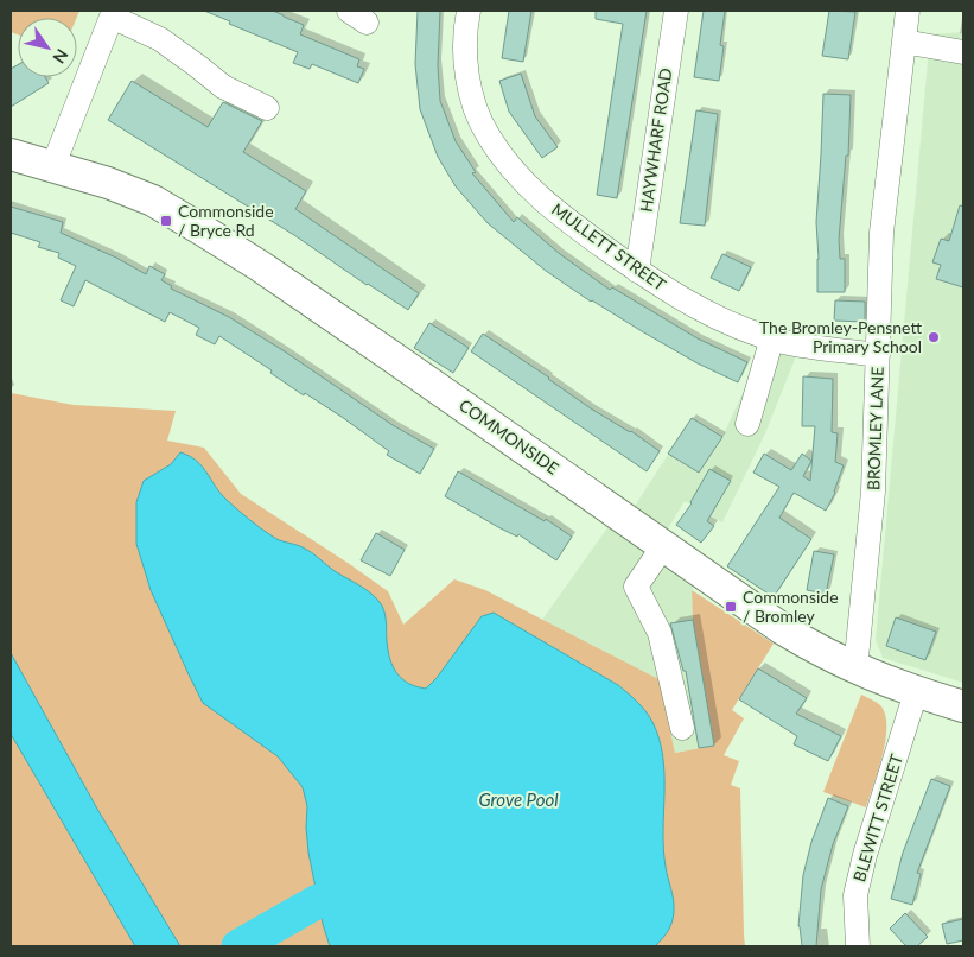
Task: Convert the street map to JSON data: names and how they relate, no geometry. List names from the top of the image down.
{
  "streets": {
    "main road": ["COMMONSIDE"],
    "street": [
      "HAYWHARF ROAD",
      "MULLETT STREET",
      "BROMLEY LANE",
      "BLEWITT STREET"
    ]
  },
  "crossings": [
    ["HAYWHARF ROAD", "MULLETT STREET"],
    ["MULLETT STREET", "BROMLEY LANE"],
    ["BROMLEY LANE", "COMMONSIDE"],
    ["COMMONSIDE", "BLEWITT STREET"]
  ],
  "water": ["Grove Pool"],
  "places": {
    "transit": ["Commonside / Bryce Rd", "Commonside / Bromley"],
    "other": ["The Bromley-Pensnett Primary School"]
  },
  "north": "bottom right"
}
